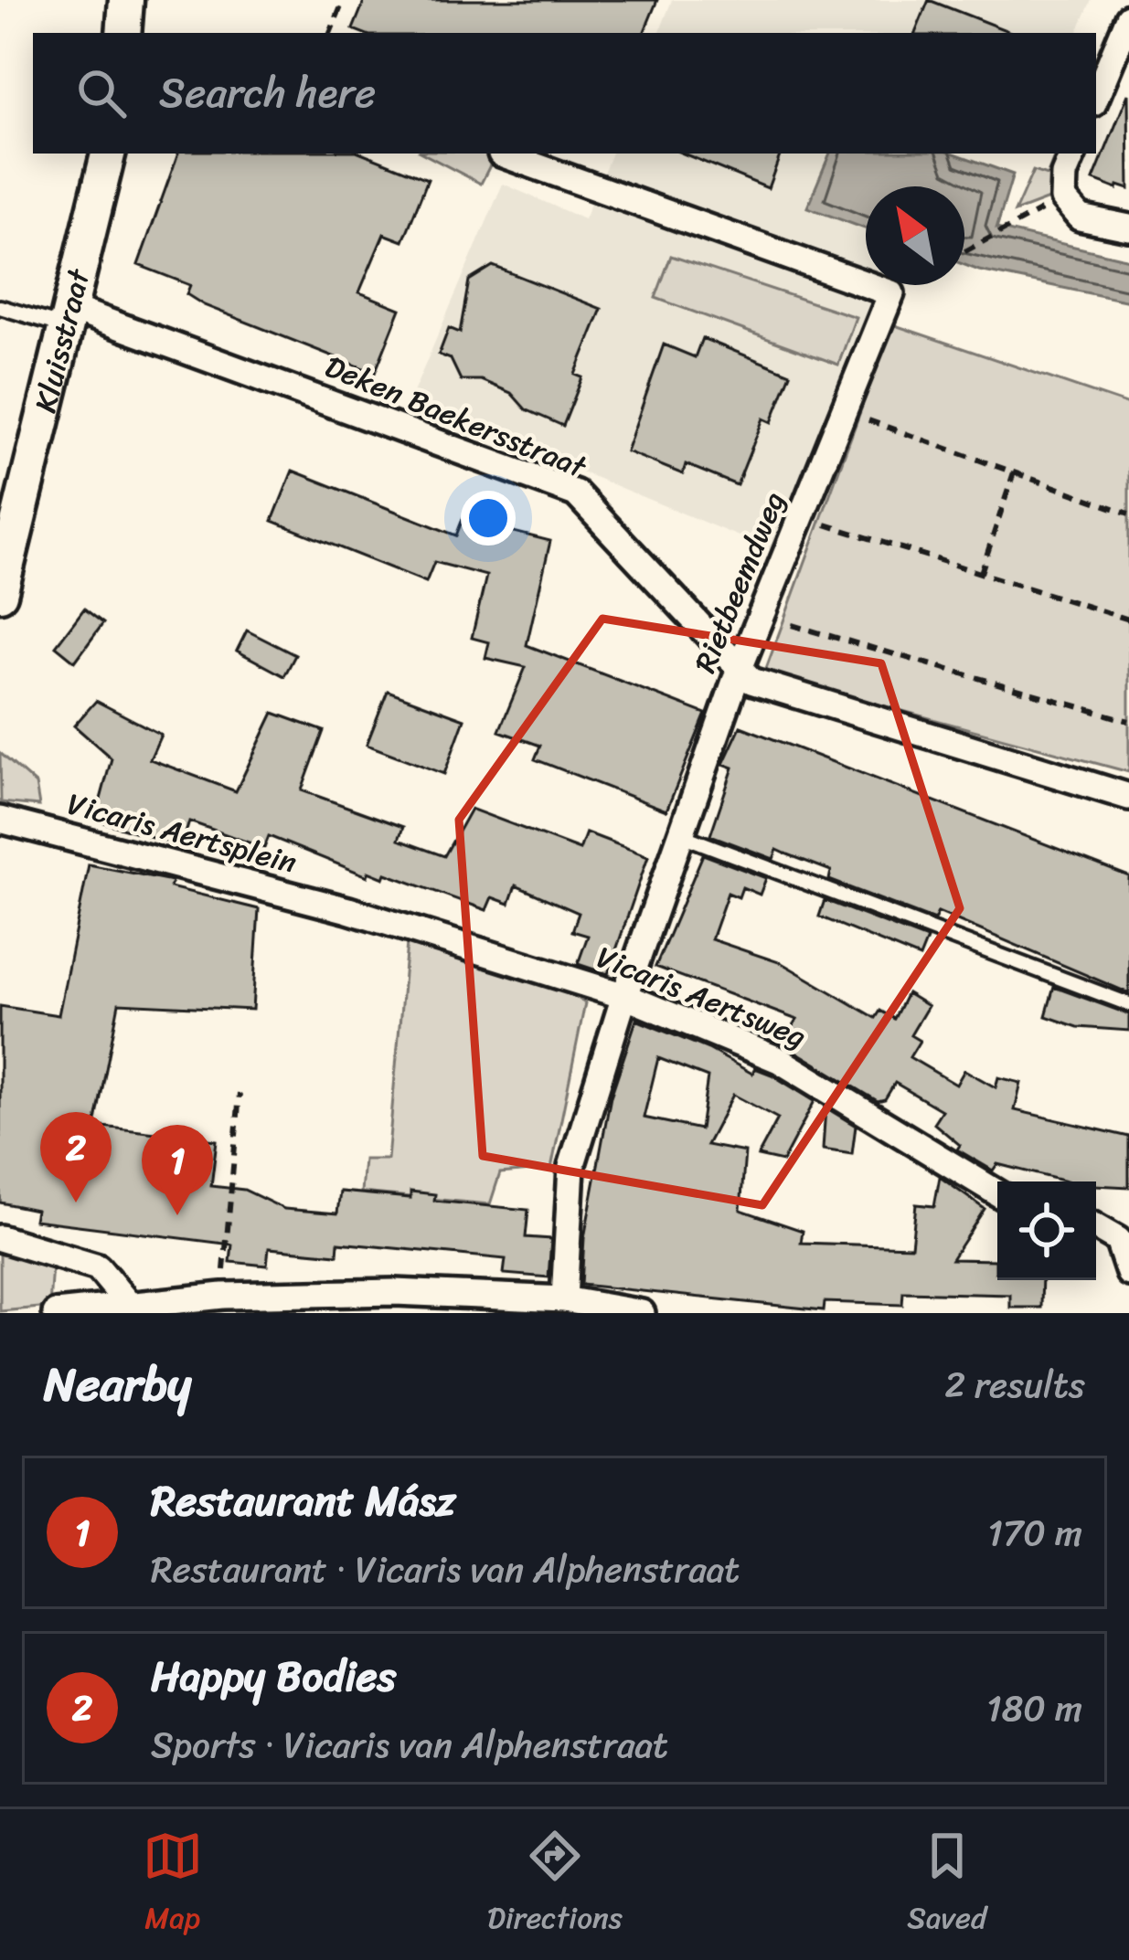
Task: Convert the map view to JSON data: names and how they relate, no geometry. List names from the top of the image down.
{
  "streets": {
    "street": [
      "Kluisstraat",
      "Deken Baekersstraat",
      "Rietbeemdweg",
      "Vicaris Aertsplein",
      "Vicaris Aertsweg"
    ]
  },
  "crossings": [
    ["Kluisstraat", "Deken Baekersstraat"],
    ["Deken Baekersstraat", "Rietbeemdweg"],
    ["Rietbeemdweg", "Vicaris Aertsweg"],
    ["Vicaris Aertsplein", "Vicaris Aertsweg"]
  ],
  "north": "top left",
  "page": {
    "search": "Search here",
    "pins": ["2", "1"],
    "heading": ["Nearby", "2 results"],
    "list": [
      {
        "mark": "1",
        "name": "Restaurant Mász",
        "note": "Restaurant · Vicaris van Alphenstraat",
        "value": "170 m"
      },
      {
        "mark": "2",
        "name": "Happy Bodies",
        "note": "Sports · Vicaris van Alphenstraat",
        "value": "180 m"
      }
    ],
    "nav": ["Map", "Directions", "Saved"]
  }
}
